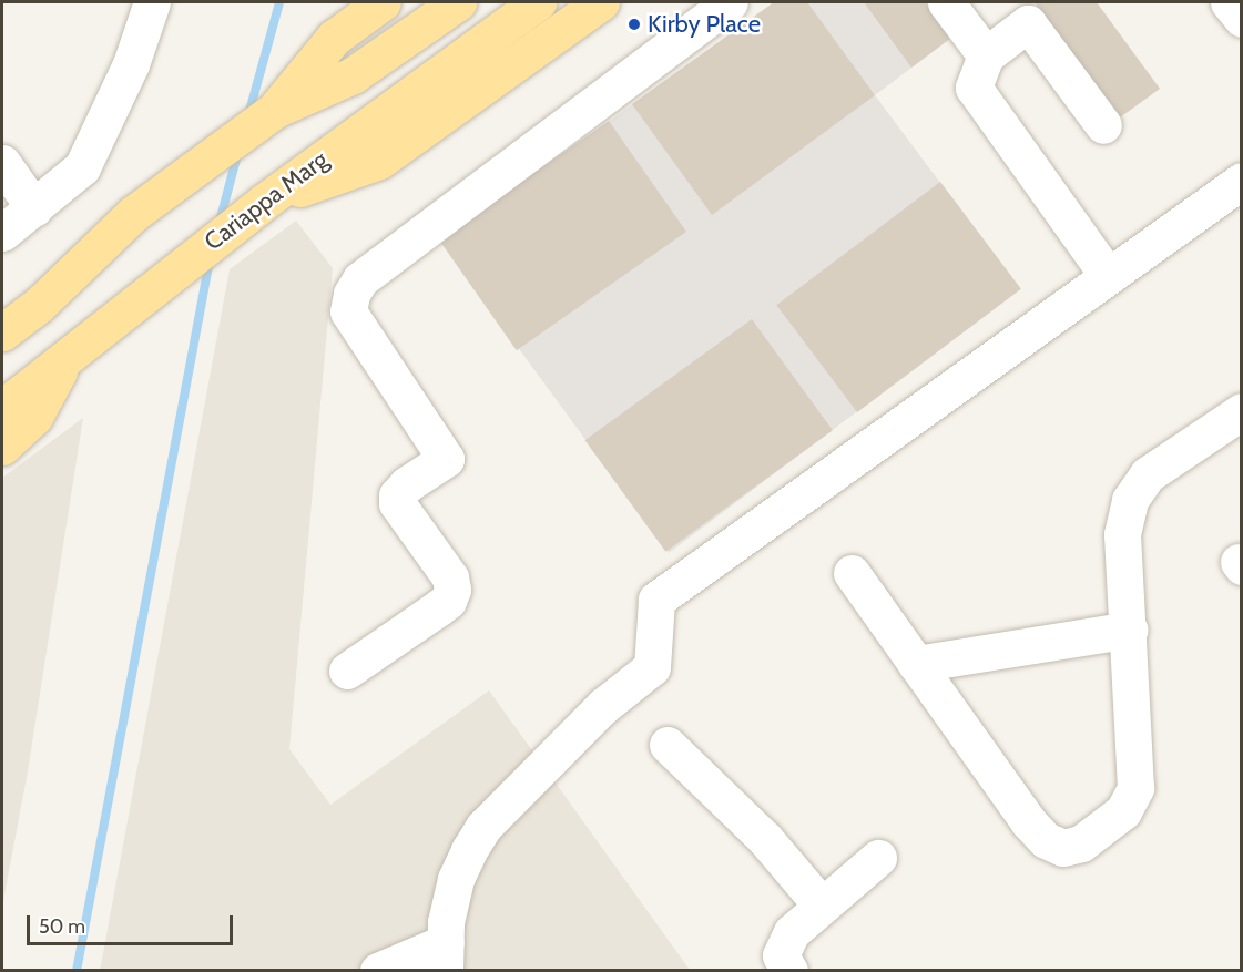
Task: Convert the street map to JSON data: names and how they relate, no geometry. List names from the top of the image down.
{
  "streets": {
    "main road": ["Cariappa Marg"]
  },
  "places": ["Kirby Place"],
  "scale_bar": "50 m"
}
